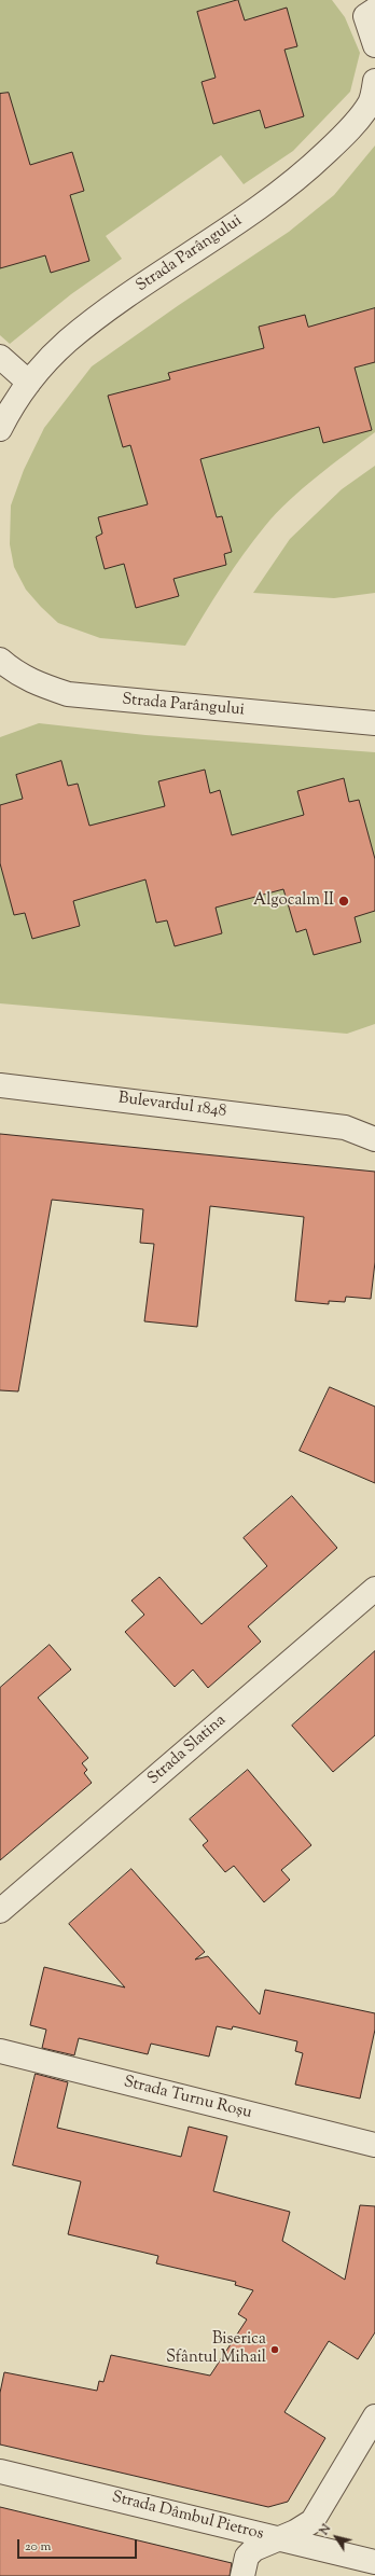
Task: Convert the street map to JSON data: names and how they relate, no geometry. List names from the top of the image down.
{
  "streets": {
    "street": [
      "Strada Parângului",
      "Bulevardul 1848",
      "Strada Slatina",
      "Strada Turnu Roșu",
      "Strada Dâmbul Pietros"
    ]
  },
  "places": ["Algocalm II", "Biserica Sfântul Mihail"],
  "scale_bar": "20 m",
  "north": "top left"
}
